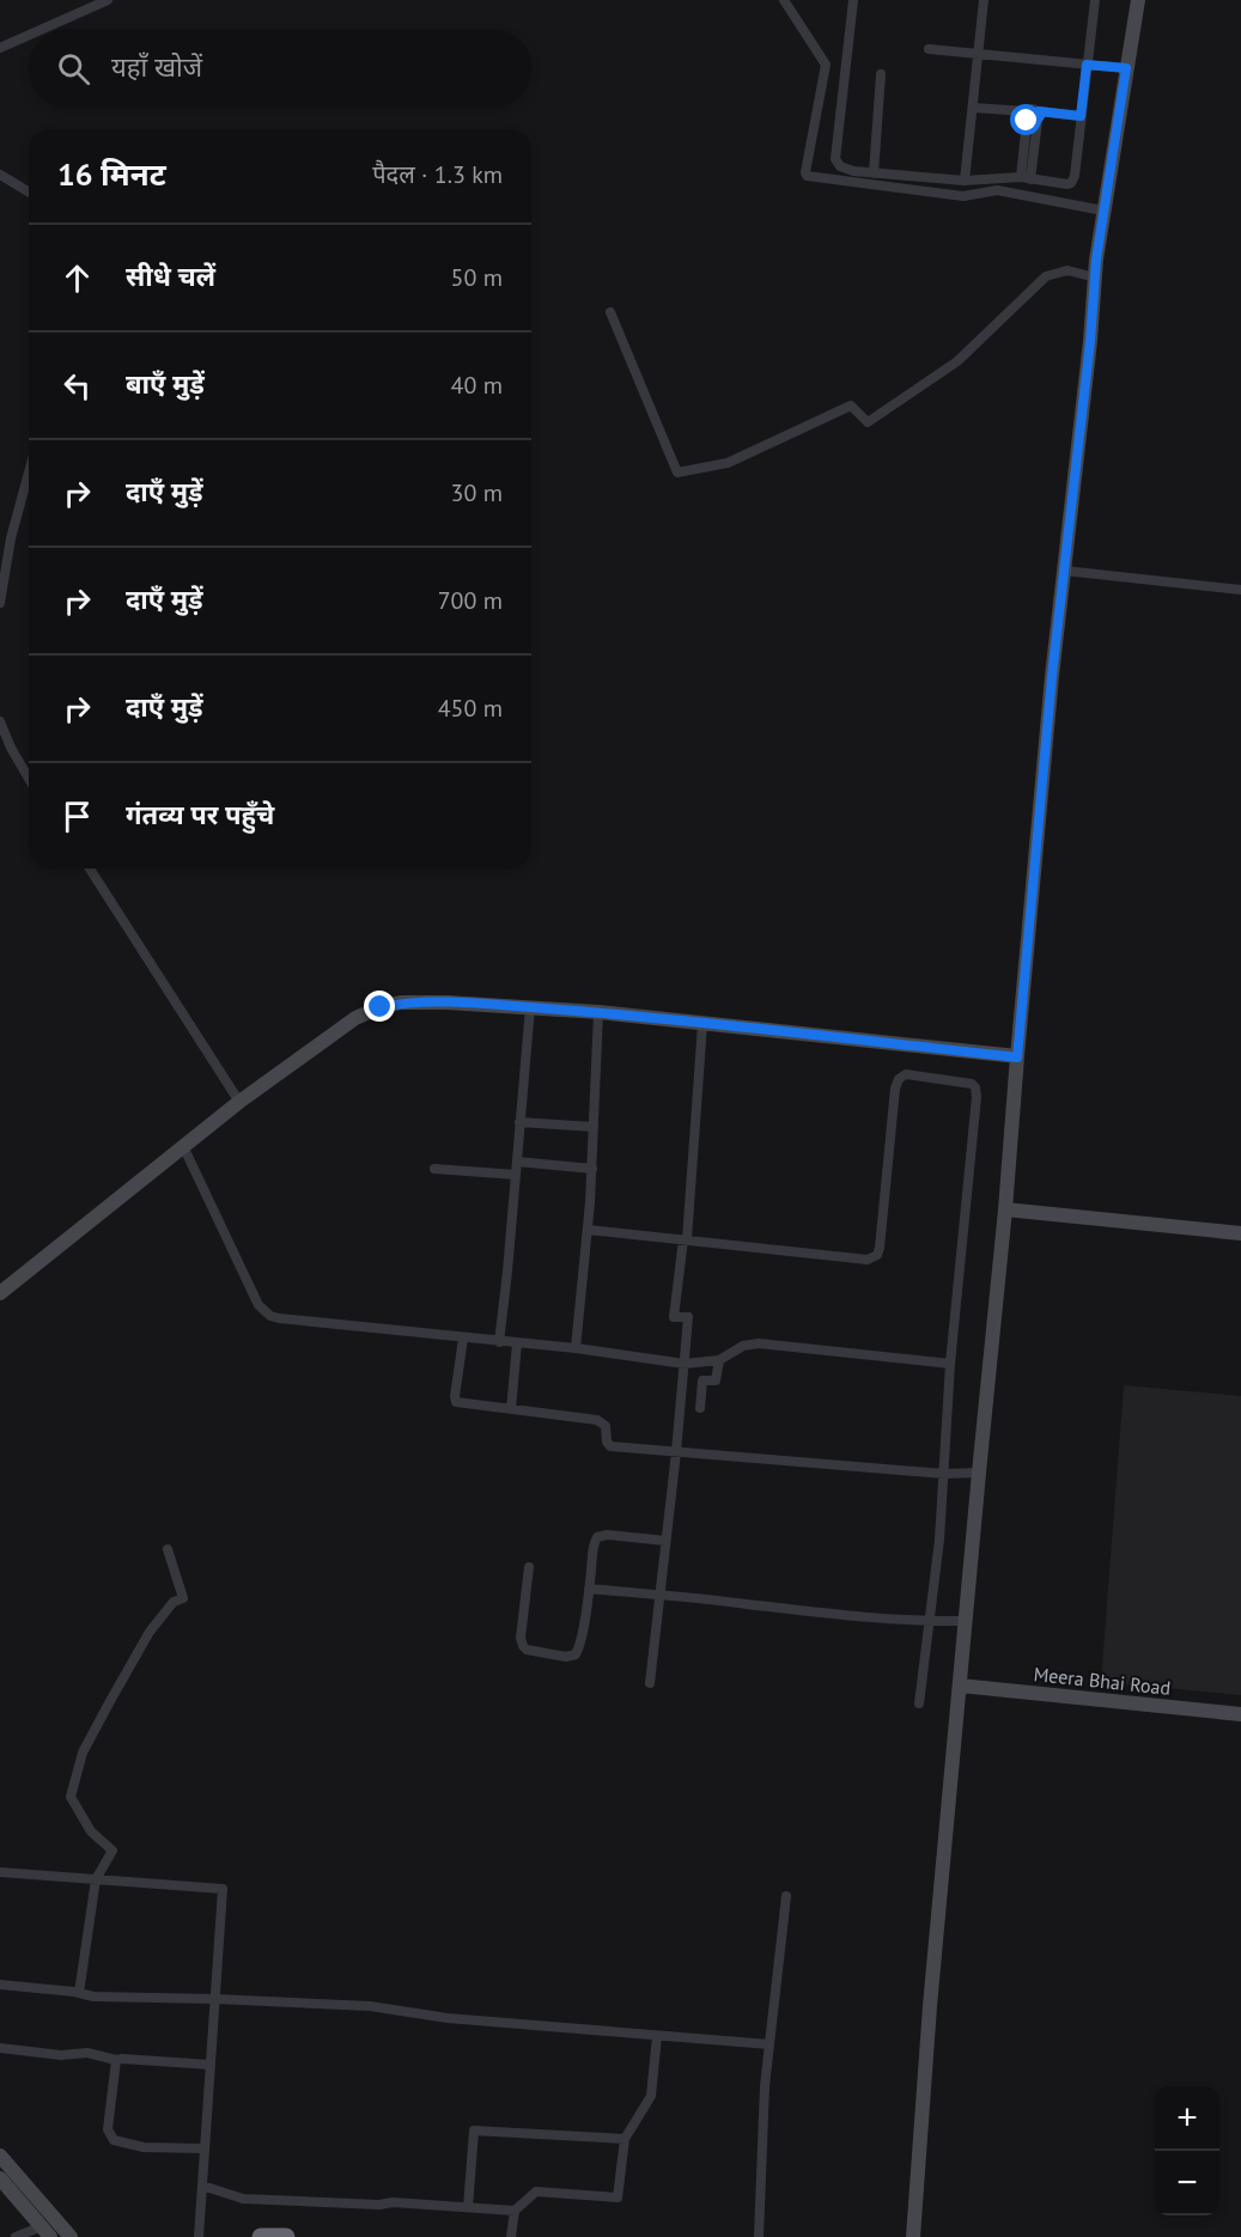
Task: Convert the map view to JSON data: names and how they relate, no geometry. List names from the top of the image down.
{
  "streets": {
    "street": ["Meera Bhai Road"]
  },
  "page": {
    "search": "यहाँ खोजें",
    "heading": ["16 मिनट", "पैदल · 1.3 km"],
    "list": [
      ["सीधे चलें", "50 m"],
      ["बाएँ मुड़ें", "40 m"],
      ["दाएँ मुड़ें", "30 m"],
      ["दाएँ मुड़ें", "700 m"],
      ["दाएँ मुड़ें", "450 m"],
      "गंतव्य पर पहुँचे"
    ],
    "map_buttons": ["+", "−"]
  }
}
